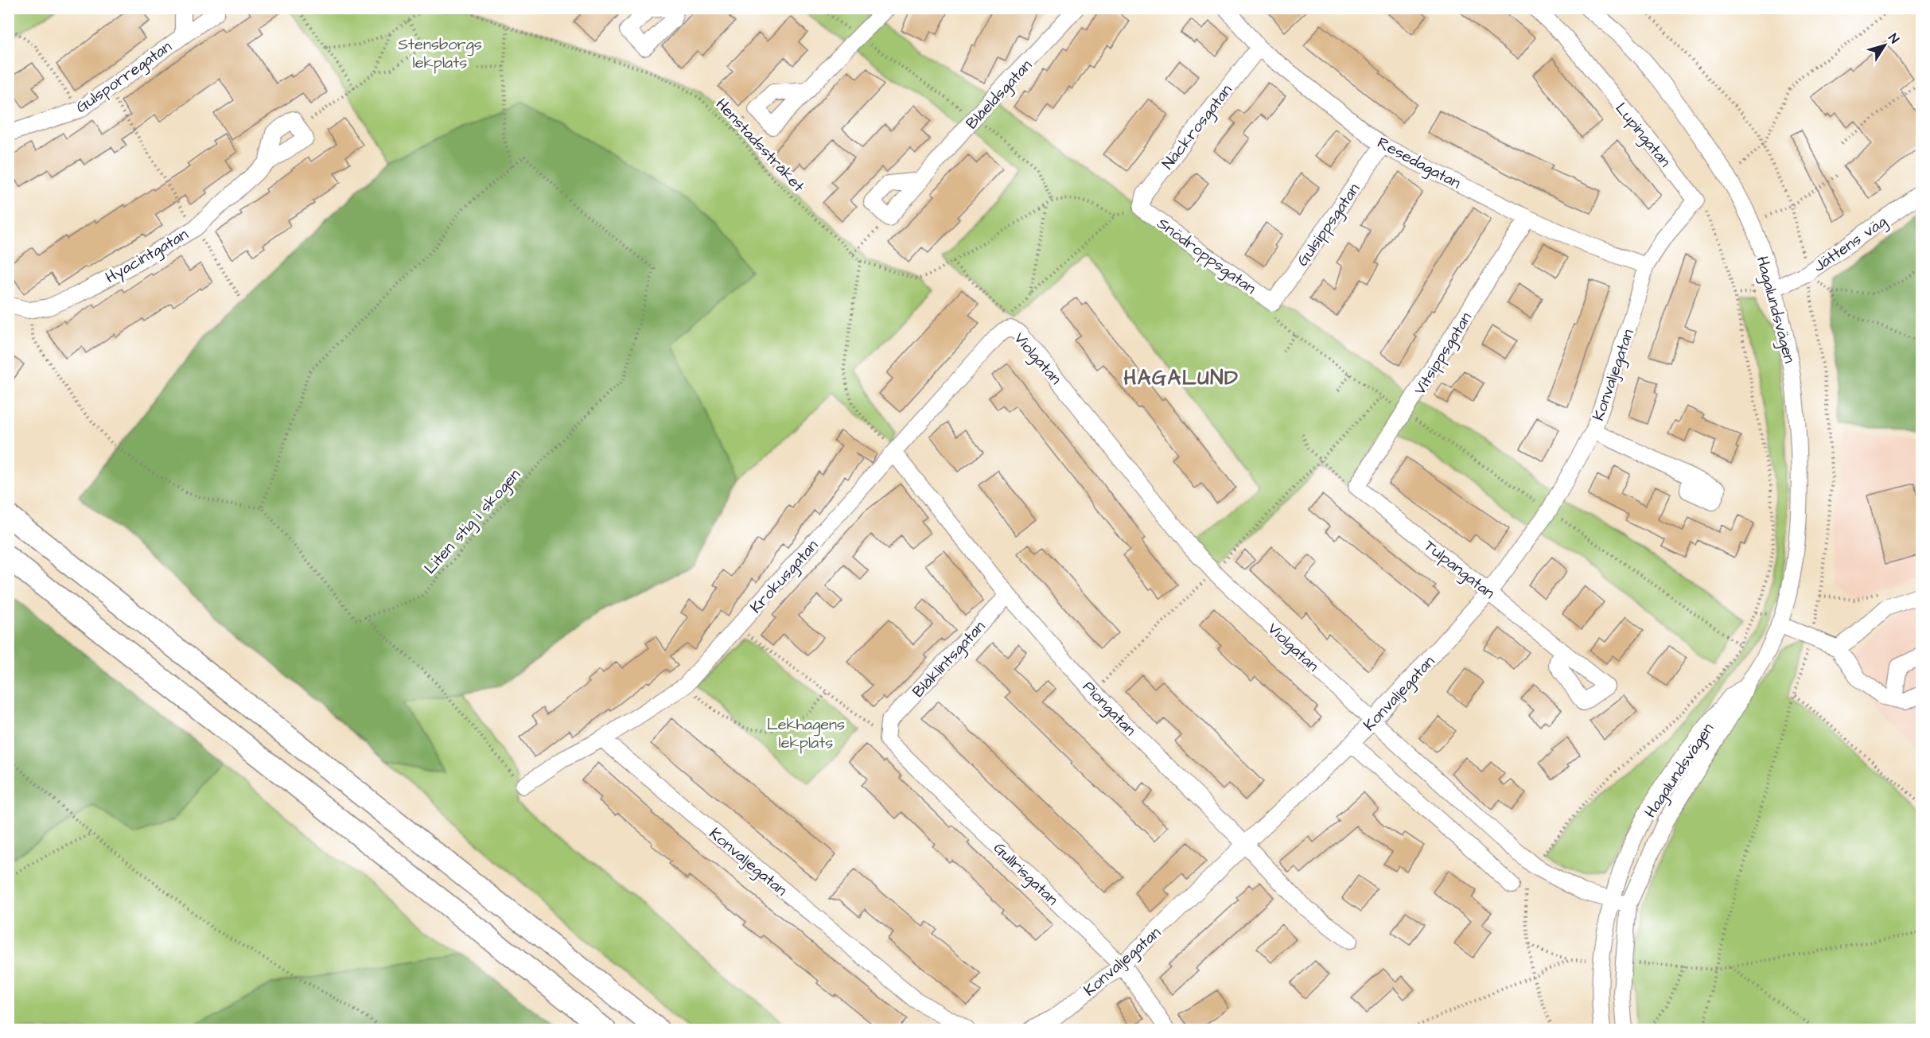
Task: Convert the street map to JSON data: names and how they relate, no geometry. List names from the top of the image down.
{
  "streets": {
    "street": [
      "Gulsporregatan",
      "Blåeldsgatan",
      "Näckrosgatan",
      "Lupingatan",
      "Resedagatan",
      "Gulsippsgatan",
      "Jättens väg",
      "Hyacintgatan",
      "Snödroppsgatan",
      "Hagalundsvägen",
      "Vitsippsgatan",
      "Violgatan",
      "Konvaljegatan",
      "Tulpangatan",
      "Krokusgatan",
      "Blåklintsgatan",
      "Piongatan",
      "Gullrisgatan"
    ],
    "path": ["Henstadsstråket", "Liten stig i skogen"]
  },
  "crossings": [
    ["Näckrosgatan", "Resedagatan"],
    ["Näckrosgatan", "Snödroppsgatan"],
    ["Resedagatan", "Gulsippsgatan"],
    ["Resedagatan", "Vitsippsgatan"],
    ["Resedagatan", "Konvaljegatan"],
    ["Gulsippsgatan", "Snödroppsgatan"],
    ["Jättens väg", "Hagalundsvägen"],
    ["Hagalundsvägen", "Violgatan"],
    ["Vitsippsgatan", "Tulpangatan"],
    ["Violgatan", "Konvaljegatan"],
    ["Violgatan", "Krokusgatan"],
    ["Konvaljegatan", "Tulpangatan"],
    ["Konvaljegatan", "Krokusgatan"],
    ["Konvaljegatan", "Piongatan"],
    ["Konvaljegatan", "Gullrisgatan"],
    ["Krokusgatan", "Piongatan"],
    ["Blåklintsgatan", "Piongatan"],
    ["Blåklintsgatan", "Gullrisgatan"]
  ],
  "districts": ["HAGALUND"],
  "parks": ["Stensborgs lekplats", "Lekhagens lekplats"],
  "north": "top right"
}
